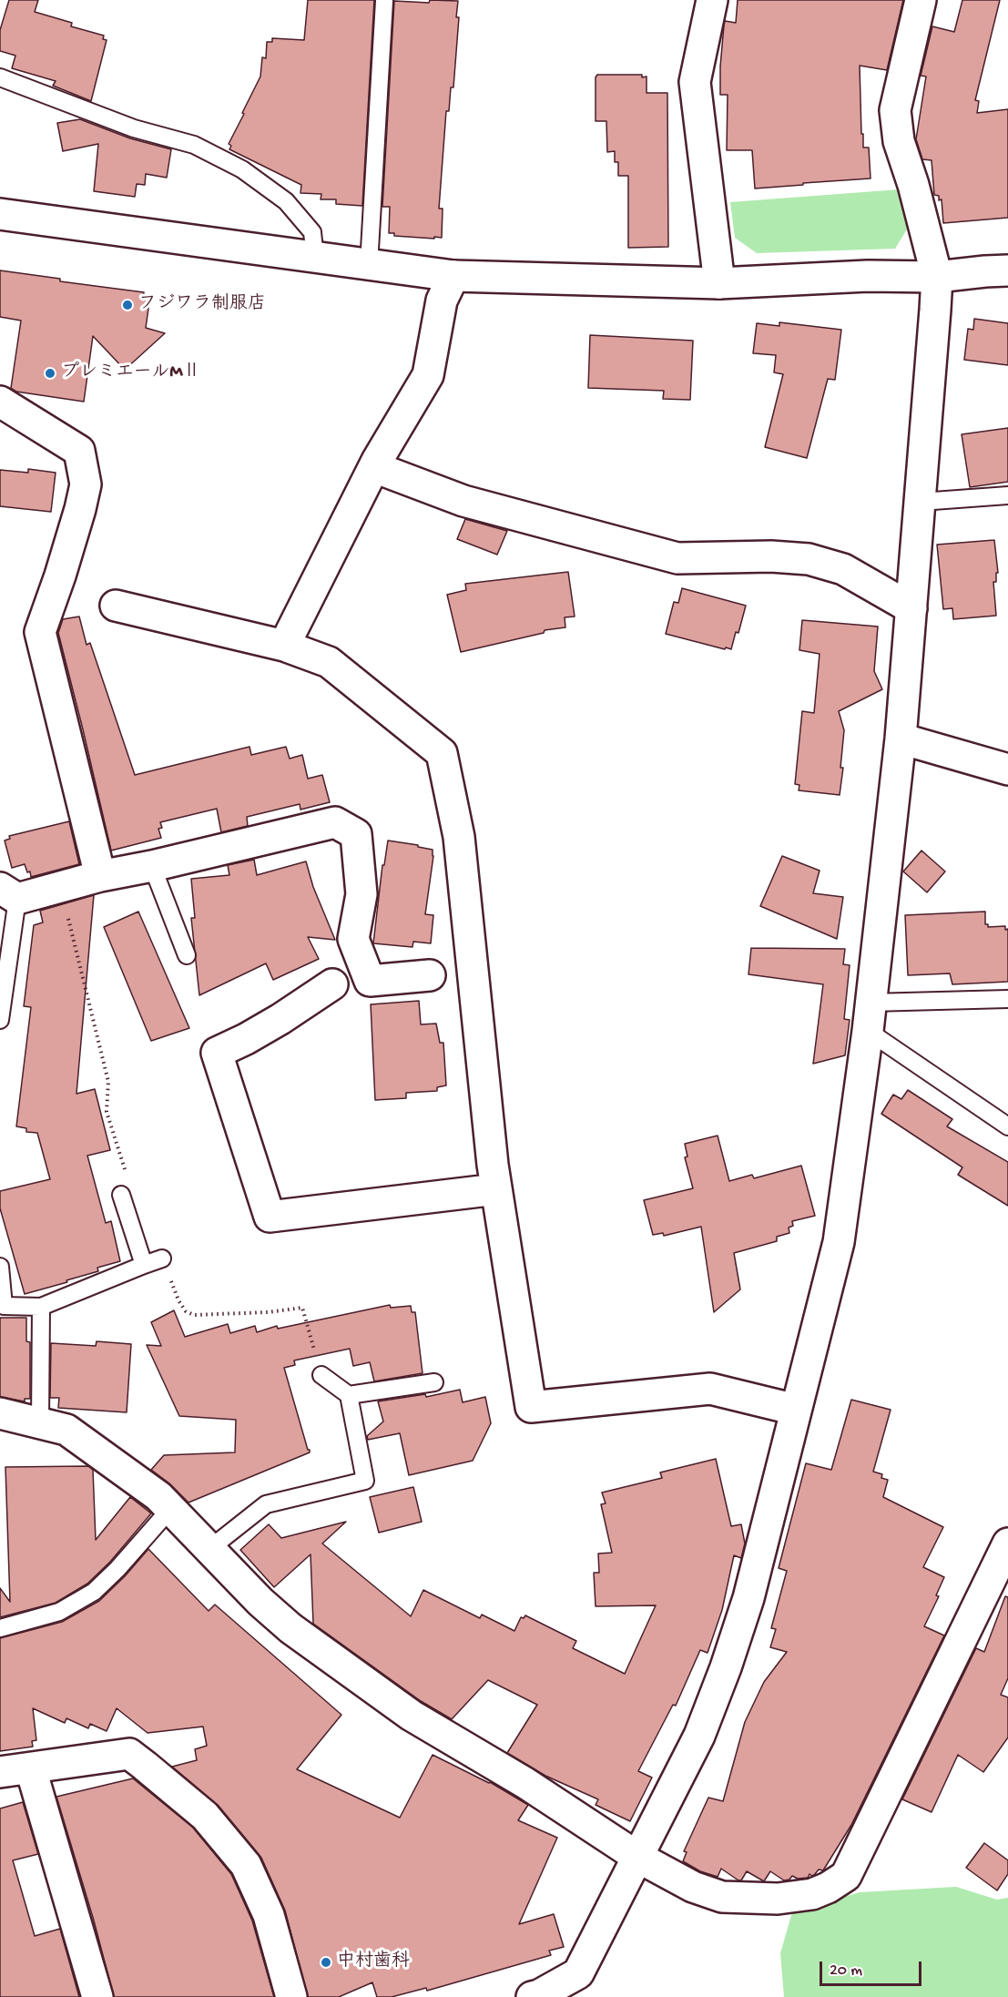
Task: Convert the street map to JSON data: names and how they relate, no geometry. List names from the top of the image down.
{
  "places": ["フジワラ制服店", "プレミエールMⅡ", "中村歯科"],
  "scale_bar": "20 m"
}
